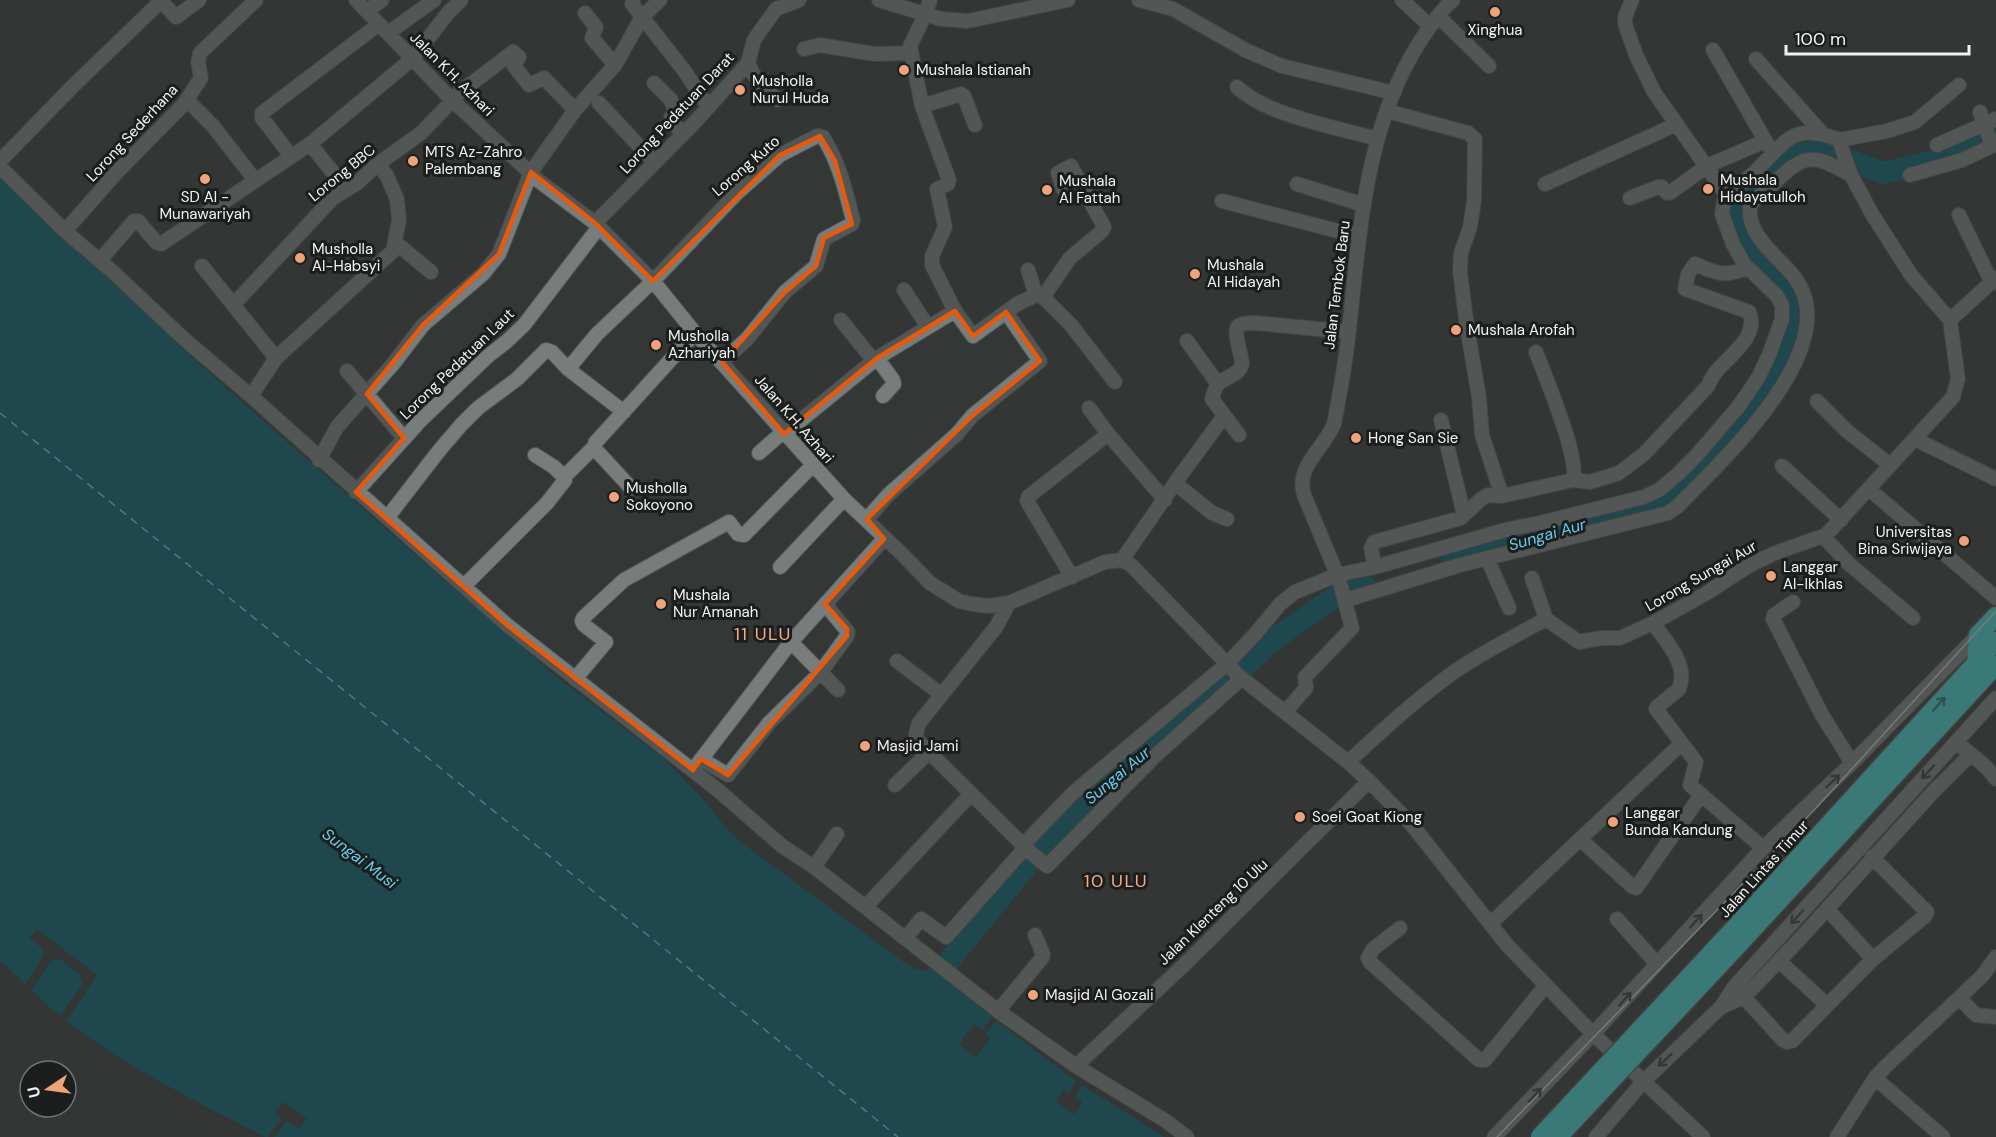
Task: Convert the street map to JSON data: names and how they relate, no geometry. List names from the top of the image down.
{
  "streets": {
    "highway": ["Jalan Lintas Timur"],
    "street": [
      "Jalan K.H. Azhari",
      "Lorong Pedatuan Darat",
      "Lorong Sederhana",
      "Lorong Kuto",
      "Lorong BBC",
      "Jalan Tembok Baru",
      "Lorong Pedatuan Laut",
      "Lorong Sungai Aur",
      "Jalan Klenteng 10 Ulu"
    ]
  },
  "crossings": [
    ["Jalan K.H. Azhari", "Lorong Pedatuan Darat"],
    ["Jalan K.H. Azhari", "Lorong Kuto"],
    ["Jalan K.H. Azhari", "Lorong BBC"],
    ["Jalan K.H. Azhari", "Lorong Pedatuan Laut"],
    ["Lorong Pedatuan Darat", "Lorong Pedatuan Laut"]
  ],
  "districts": ["11 ULU", "10 ULU"],
  "water": ["Sungai Aur", "Sungai Musi"],
  "places": [
    "Xinghua",
    "Mushala Istianah",
    "Musholla Nurul Huda",
    "MTS Az-Zahro Palembang",
    "SD Al - Munawariyah",
    "Mushala Hidayatulloh",
    "Mushala Al Fattah",
    "Musholla Al-Habsyi",
    "Mushala Al Hidayah",
    "Mushala Arofah",
    "Musholla Azhariyah",
    "Hong San Sie",
    "Musholla Sokoyono",
    "Universitas Bina Sriwijaya",
    "Langgar Al-Ikhlas",
    "Mushala Nur Amanah",
    "Masjid Jami",
    "Soei Goat Kiong",
    "Langgar Bunda Kandung",
    "Masjid Al Gozali"
  ],
  "scale_bar": "100 m",
  "north": "left"
}
